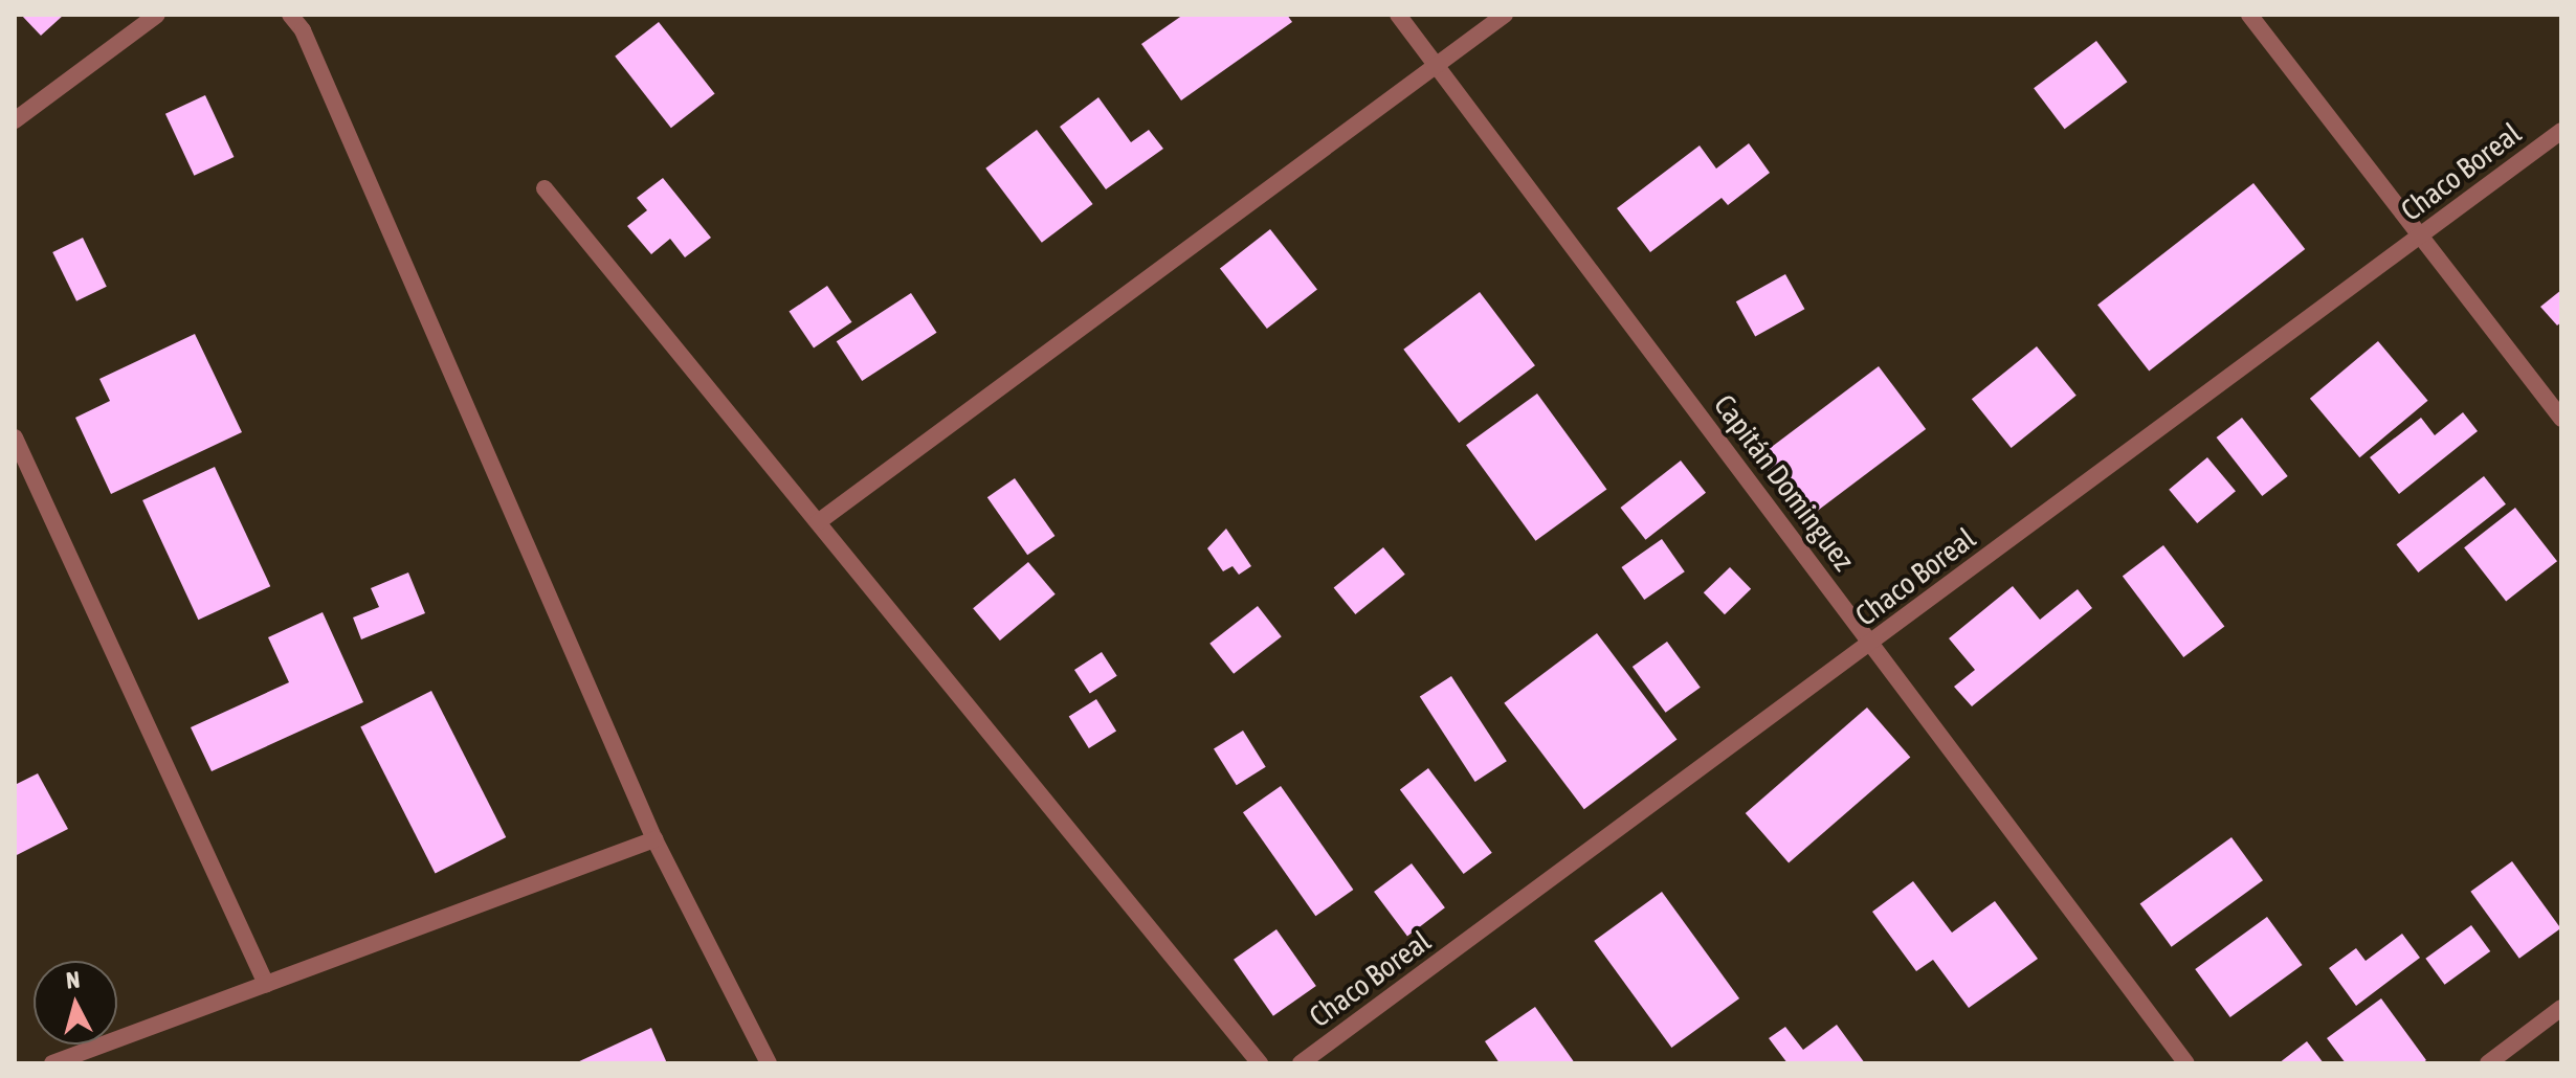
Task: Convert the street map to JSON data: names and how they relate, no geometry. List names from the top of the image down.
{
  "streets": {
    "street": ["Chaco Boreal", "Capitán Dominguez"]
  },
  "crossings": [
    ["Chaco Boreal", "Capitán Dominguez"]
  ],
  "north": "top"
}
